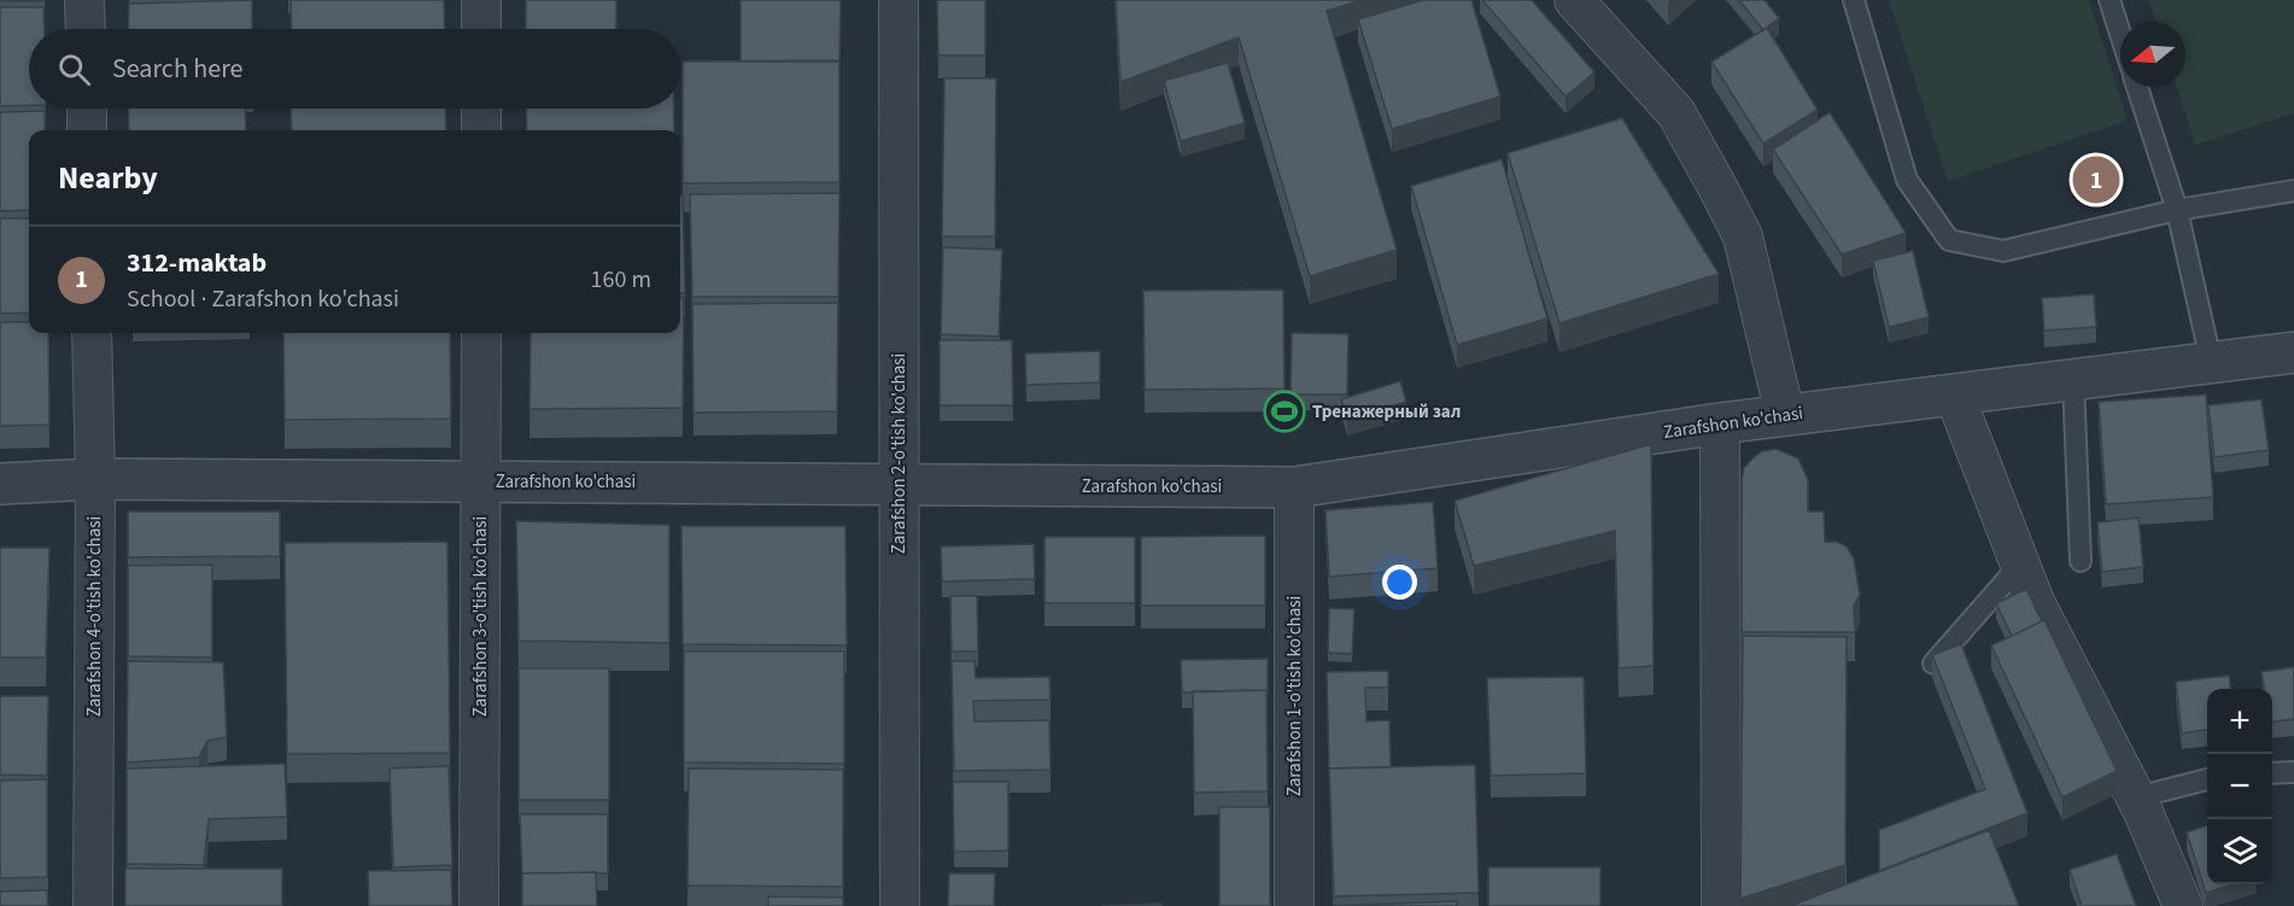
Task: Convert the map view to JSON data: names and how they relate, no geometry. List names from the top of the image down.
{
  "streets": {
    "street": [
      "Zarafshon ko'chasi",
      "Zarafshon 2-o'tish ko'chasi",
      "Zarafshon 4-o'tish ko'chasi",
      "Zarafshon 3-o'tish ko'chasi",
      "Zarafshon 1-o'tish ko'chasi"
    ]
  },
  "crossings": [
    ["Zarafshon ko'chasi", "Zarafshon 2-o'tish ko'chasi"],
    ["Zarafshon ko'chasi", "Zarafshon 4-o'tish ko'chasi"],
    ["Zarafshon ko'chasi", "Zarafshon 3-o'tish ko'chasi"],
    ["Zarafshon ko'chasi", "Zarafshon 1-o'tish ko'chasi"]
  ],
  "places": {
    "sports": ["Тренажерный зал"]
  },
  "north": "left",
  "page": {
    "search": "Search here",
    "heading": "Nearby",
    "pins": "1",
    "list": [
      {
        "mark": "1",
        "name": "312-maktab",
        "note": "School · Zarafshon ko'chasi",
        "value": "160 m"
      }
    ],
    "map_buttons": ["+", "−"]
  }
}
